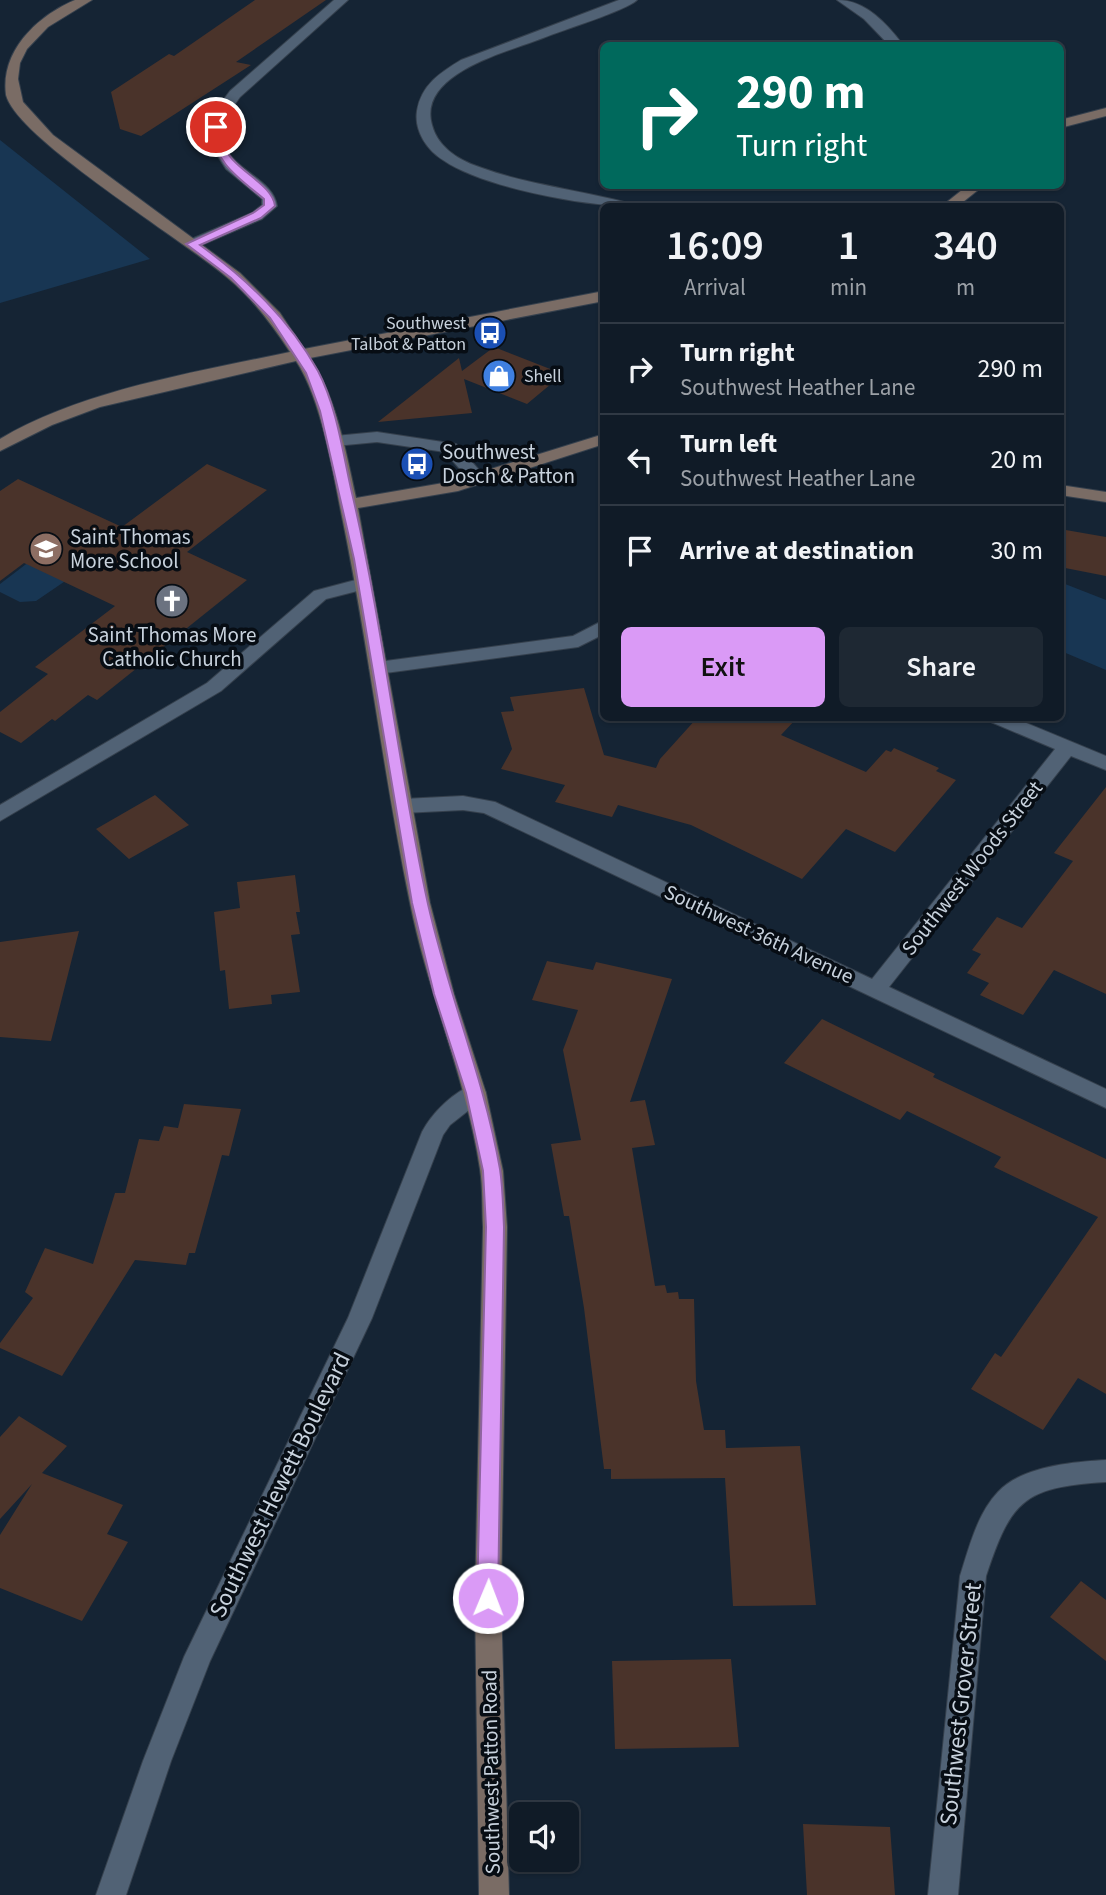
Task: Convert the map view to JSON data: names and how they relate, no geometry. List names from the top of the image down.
{
  "streets": {
    "street": [
      "Southwest Woods Street",
      "Southwest 36th Avenue",
      "Southwest Hewett Boulevard",
      "Southwest Grover Street",
      "Southwest Patton Road"
    ]
  },
  "crossings": [
    ["Southwest Woods Street", "Southwest 36th Avenue"],
    ["Southwest 36th Avenue", "Southwest Patton Road"],
    ["Southwest Hewett Boulevard", "Southwest Patton Road"]
  ],
  "places": {
    "bus stop": ["Southwest Talbot & Patton", "Southwest Dosch & Patton"],
    "shop": ["Shell"],
    "school or university": ["Saint Thomas More School"],
    "church": ["Saint Thomas More Catholic Church"]
  },
  "page": {
    "turn": ["290 m", "Turn right"],
    "eta": [
      "16:09",
      "Arrival",
      "1",
      "min",
      "340",
      "m"
    ],
    "list": [
      {
        "name": "Turn right",
        "note": "Southwest Heather Lane",
        "value": "290 m"
      },
      {
        "name": "Turn left",
        "note": "Southwest Heather Lane",
        "value": "20 m"
      },
      {
        "name": "Arrive at destination",
        "value": "30 m"
      }
    ],
    "buttons": ["Exit", "Share"]
  }
}
